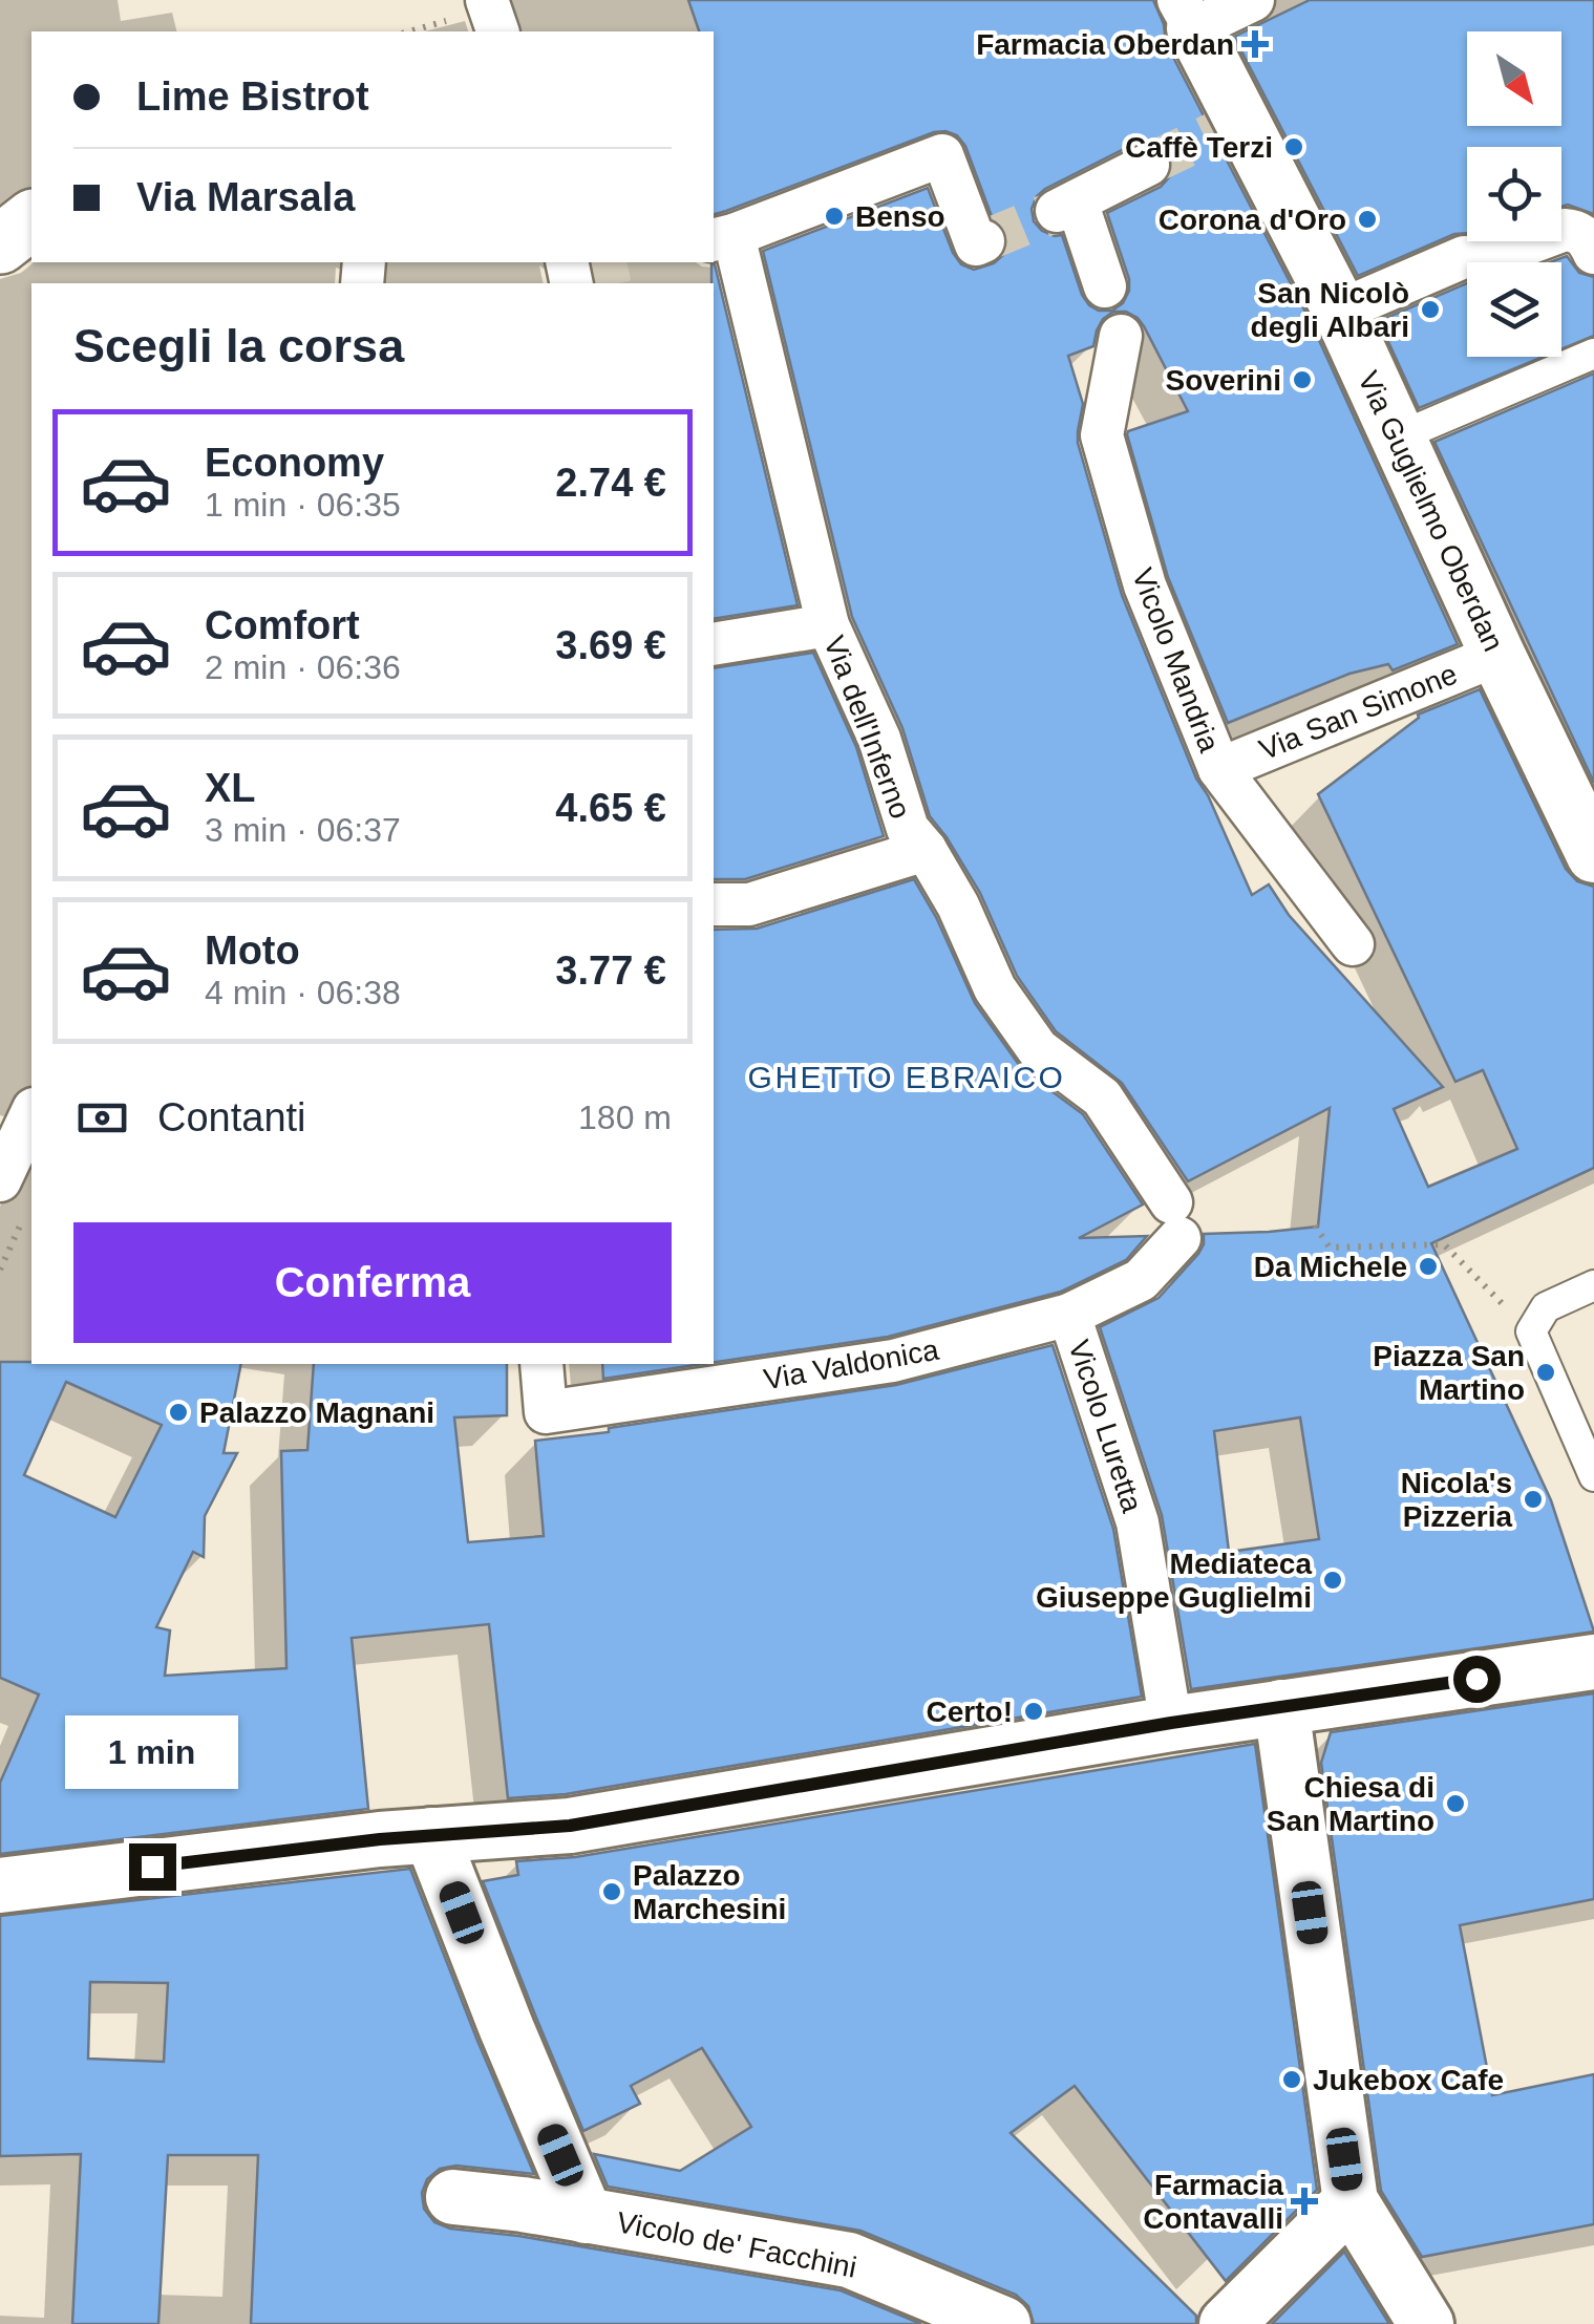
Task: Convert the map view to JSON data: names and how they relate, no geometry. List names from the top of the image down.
{
  "streets": {
    "street": [
      "Via Guglielmo Oberdan",
      "Vicolo Mandria",
      "Via San Simone",
      "Via dell'Inferno",
      "Via Valdonica",
      "Vicolo Luretta",
      "Vicolo de' Facchini"
    ]
  },
  "crossings": [
    ["Via Guglielmo Oberdan", "Via San Simone"],
    ["Vicolo Mandria", "Via San Simone"],
    ["Via dell'Inferno", "Via Valdonica"],
    ["Via Valdonica", "Vicolo Luretta"]
  ],
  "districts": ["GHETTO EBRAICO"],
  "places": {
    "health": ["Farmacia Oberdan", "Farmacia Contavalli"],
    "other": [
      "Caffè Terzi",
      "Benso",
      "Corona d'Oro",
      "San Nicolò degli Albari",
      "Soverini",
      "Da Michele",
      "Piazza San Martino",
      "Palazzo Magnani",
      "Nicola's Pizzeria",
      "Mediateca Giuseppe Guglielmi",
      "Certo!",
      "Chiesa di San Martino",
      "Palazzo Marchesini",
      "Jukebox Cafe"
    ]
  },
  "north": "bottom right",
  "page": {
    "banner": ["Lime Bistrot", "Via Marsala"],
    "heading": "Scegli la corsa",
    "list": [
      {
        "name": "Economy",
        "note": "1 min · 06:35",
        "value": "2.74 €"
      },
      {
        "name": "Comfort",
        "note": "2 min · 06:36",
        "value": "3.69 €"
      },
      {
        "name": "XL",
        "note": "3 min · 06:37",
        "value": "4.65 €"
      },
      {
        "name": "Moto",
        "note": "4 min · 06:38",
        "value": "3.77 €"
      }
    ],
    "pay": ["Contanti", "180 m"],
    "buttons": "Conferma",
    "bubble": "1 min"
  }
}
